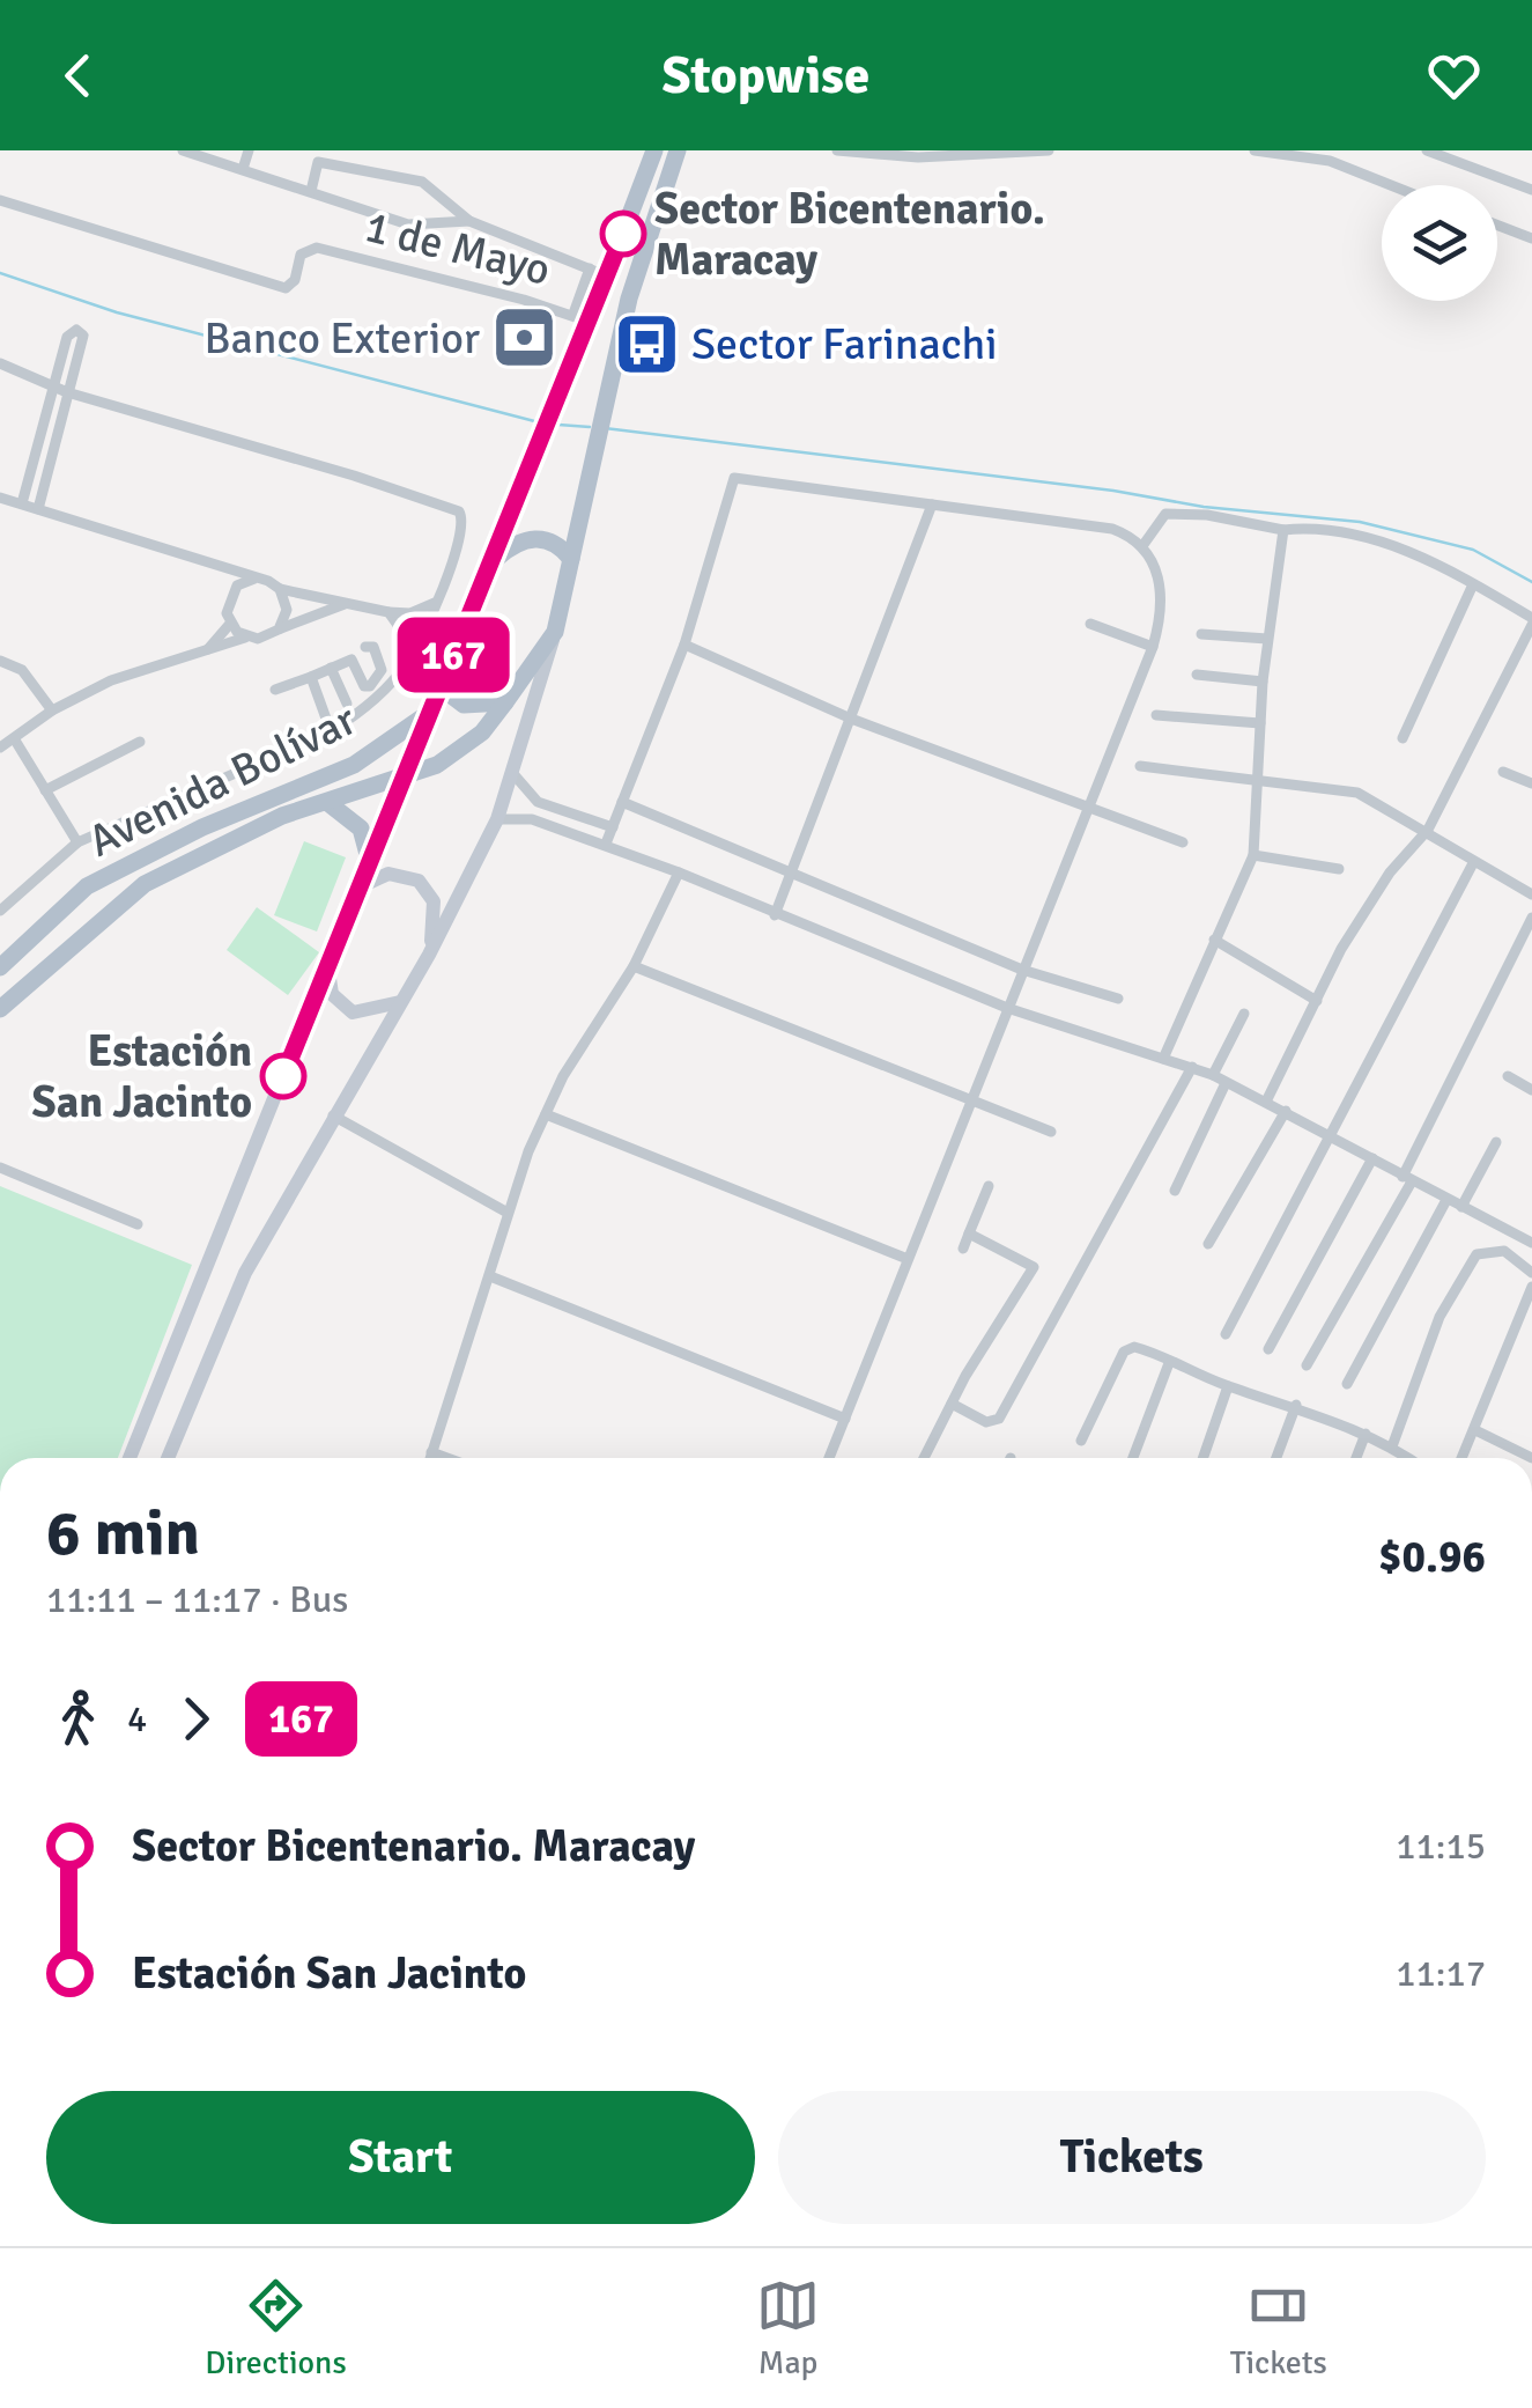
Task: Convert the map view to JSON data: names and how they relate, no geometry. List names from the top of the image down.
{
  "streets": {
    "main road": ["Avenida Bolívar"],
    "street": ["1 de Mayo"]
  },
  "places": {
    "other": ["Sector Bicentenario. Maracay", "Estación San Jacinto"],
    "bank": ["Banco Exterior"],
    "bus stop": ["Sector Farinachi"]
  },
  "lines": ["bus line 167"],
  "page": {
    "header": "Stopwise",
    "on_map": "167",
    "heading": ["6 min", "11:11 – 11:17 · Bus", "$0.96"],
    "legs": ["4", "167"],
    "list": [
      {
        "name": "Sector Bicentenario. Maracay",
        "value": "11:15"
      },
      {
        "name": "Estación San Jacinto",
        "value": "11:17"
      }
    ],
    "buttons": ["Start", "Tickets"],
    "tabs": ["Directions", "Map", "Tickets"]
  }
}
